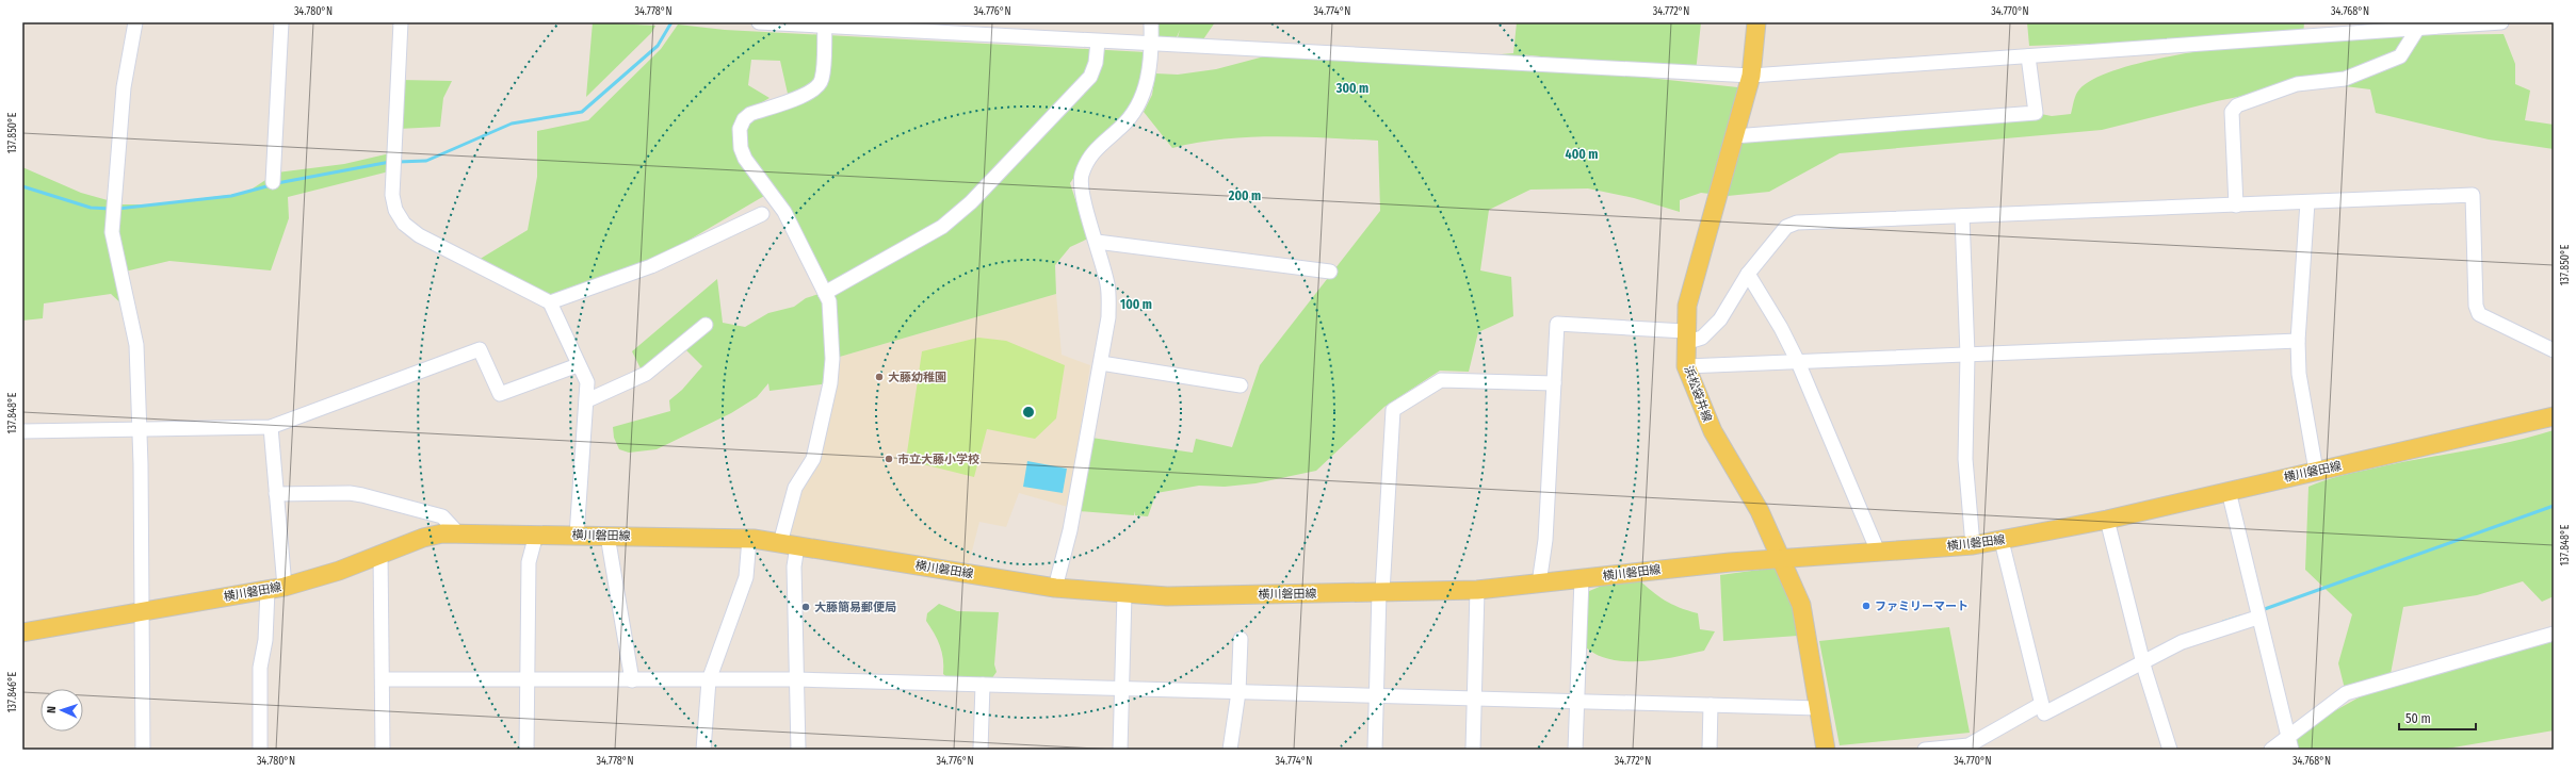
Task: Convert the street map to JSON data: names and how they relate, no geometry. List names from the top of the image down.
{
  "streets": {
    "main road": ["浜松袋井線", "横川磐田線"]
  },
  "crossings": [
    ["浜松袋井線", "横川磐田線"]
  ],
  "places": [
    "大藤幼稚園",
    "市立大藤小学校",
    "ファミリーマート",
    "大藤簡易郵便局"
  ],
  "scale_bar": "50 m",
  "north": "left",
  "coordinates": [
    "34.780°N",
    "34.778°N",
    "34.776°N",
    "34.774°N",
    "34.772°N",
    "34.770°N",
    "34.768°N",
    "137.850°E",
    "137.848°E",
    "137.846°E"
  ],
  "rings": [
    "300 m",
    "400 m",
    "200 m",
    "100 m"
  ]
}
